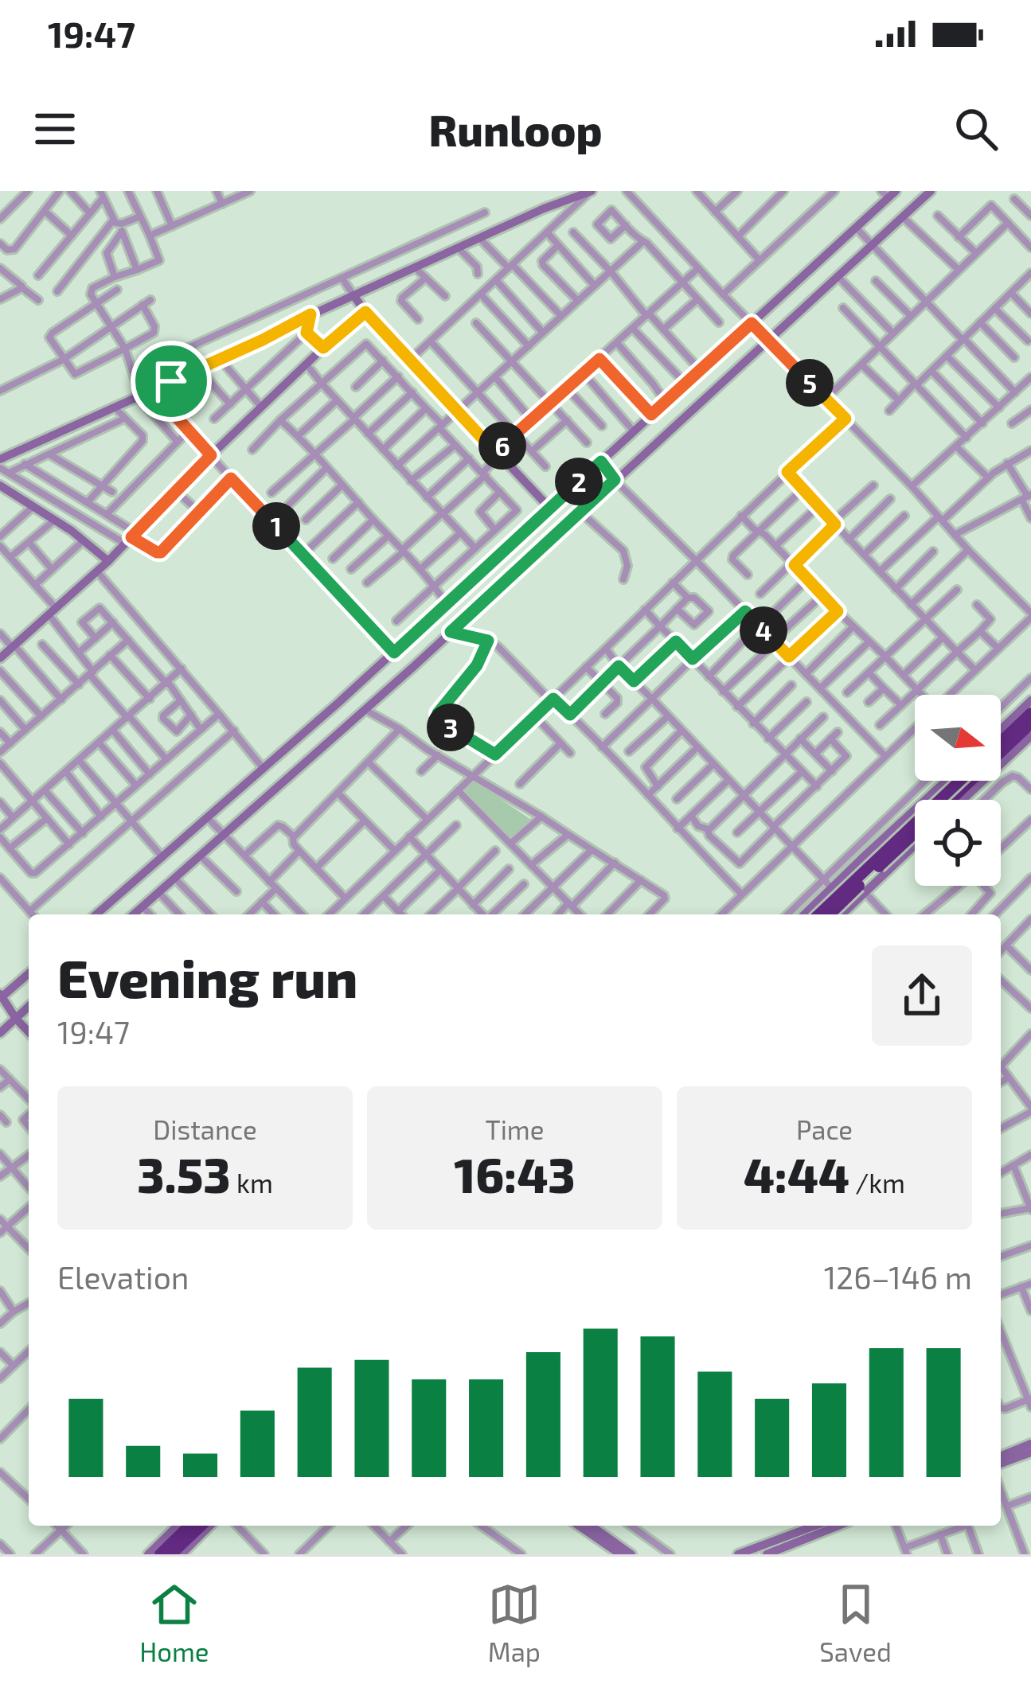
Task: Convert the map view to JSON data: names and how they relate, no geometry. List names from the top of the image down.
{
  "north": "right",
  "page": {
    "status": "19:47",
    "header": "Runloop",
    "pins": [
      "5",
      "6",
      "2",
      "1",
      "4",
      "3"
    ],
    "heading": ["Evening run", "19:47"],
    "stats": [
      ["Distance", "3.53 km"],
      ["Time", "16:43"],
      ["Pace", "4:44 /km"]
    ],
    "chart": ["Elevation", "126–146 m"],
    "tabs": ["Home", "Map", "Saved"]
  }
}
